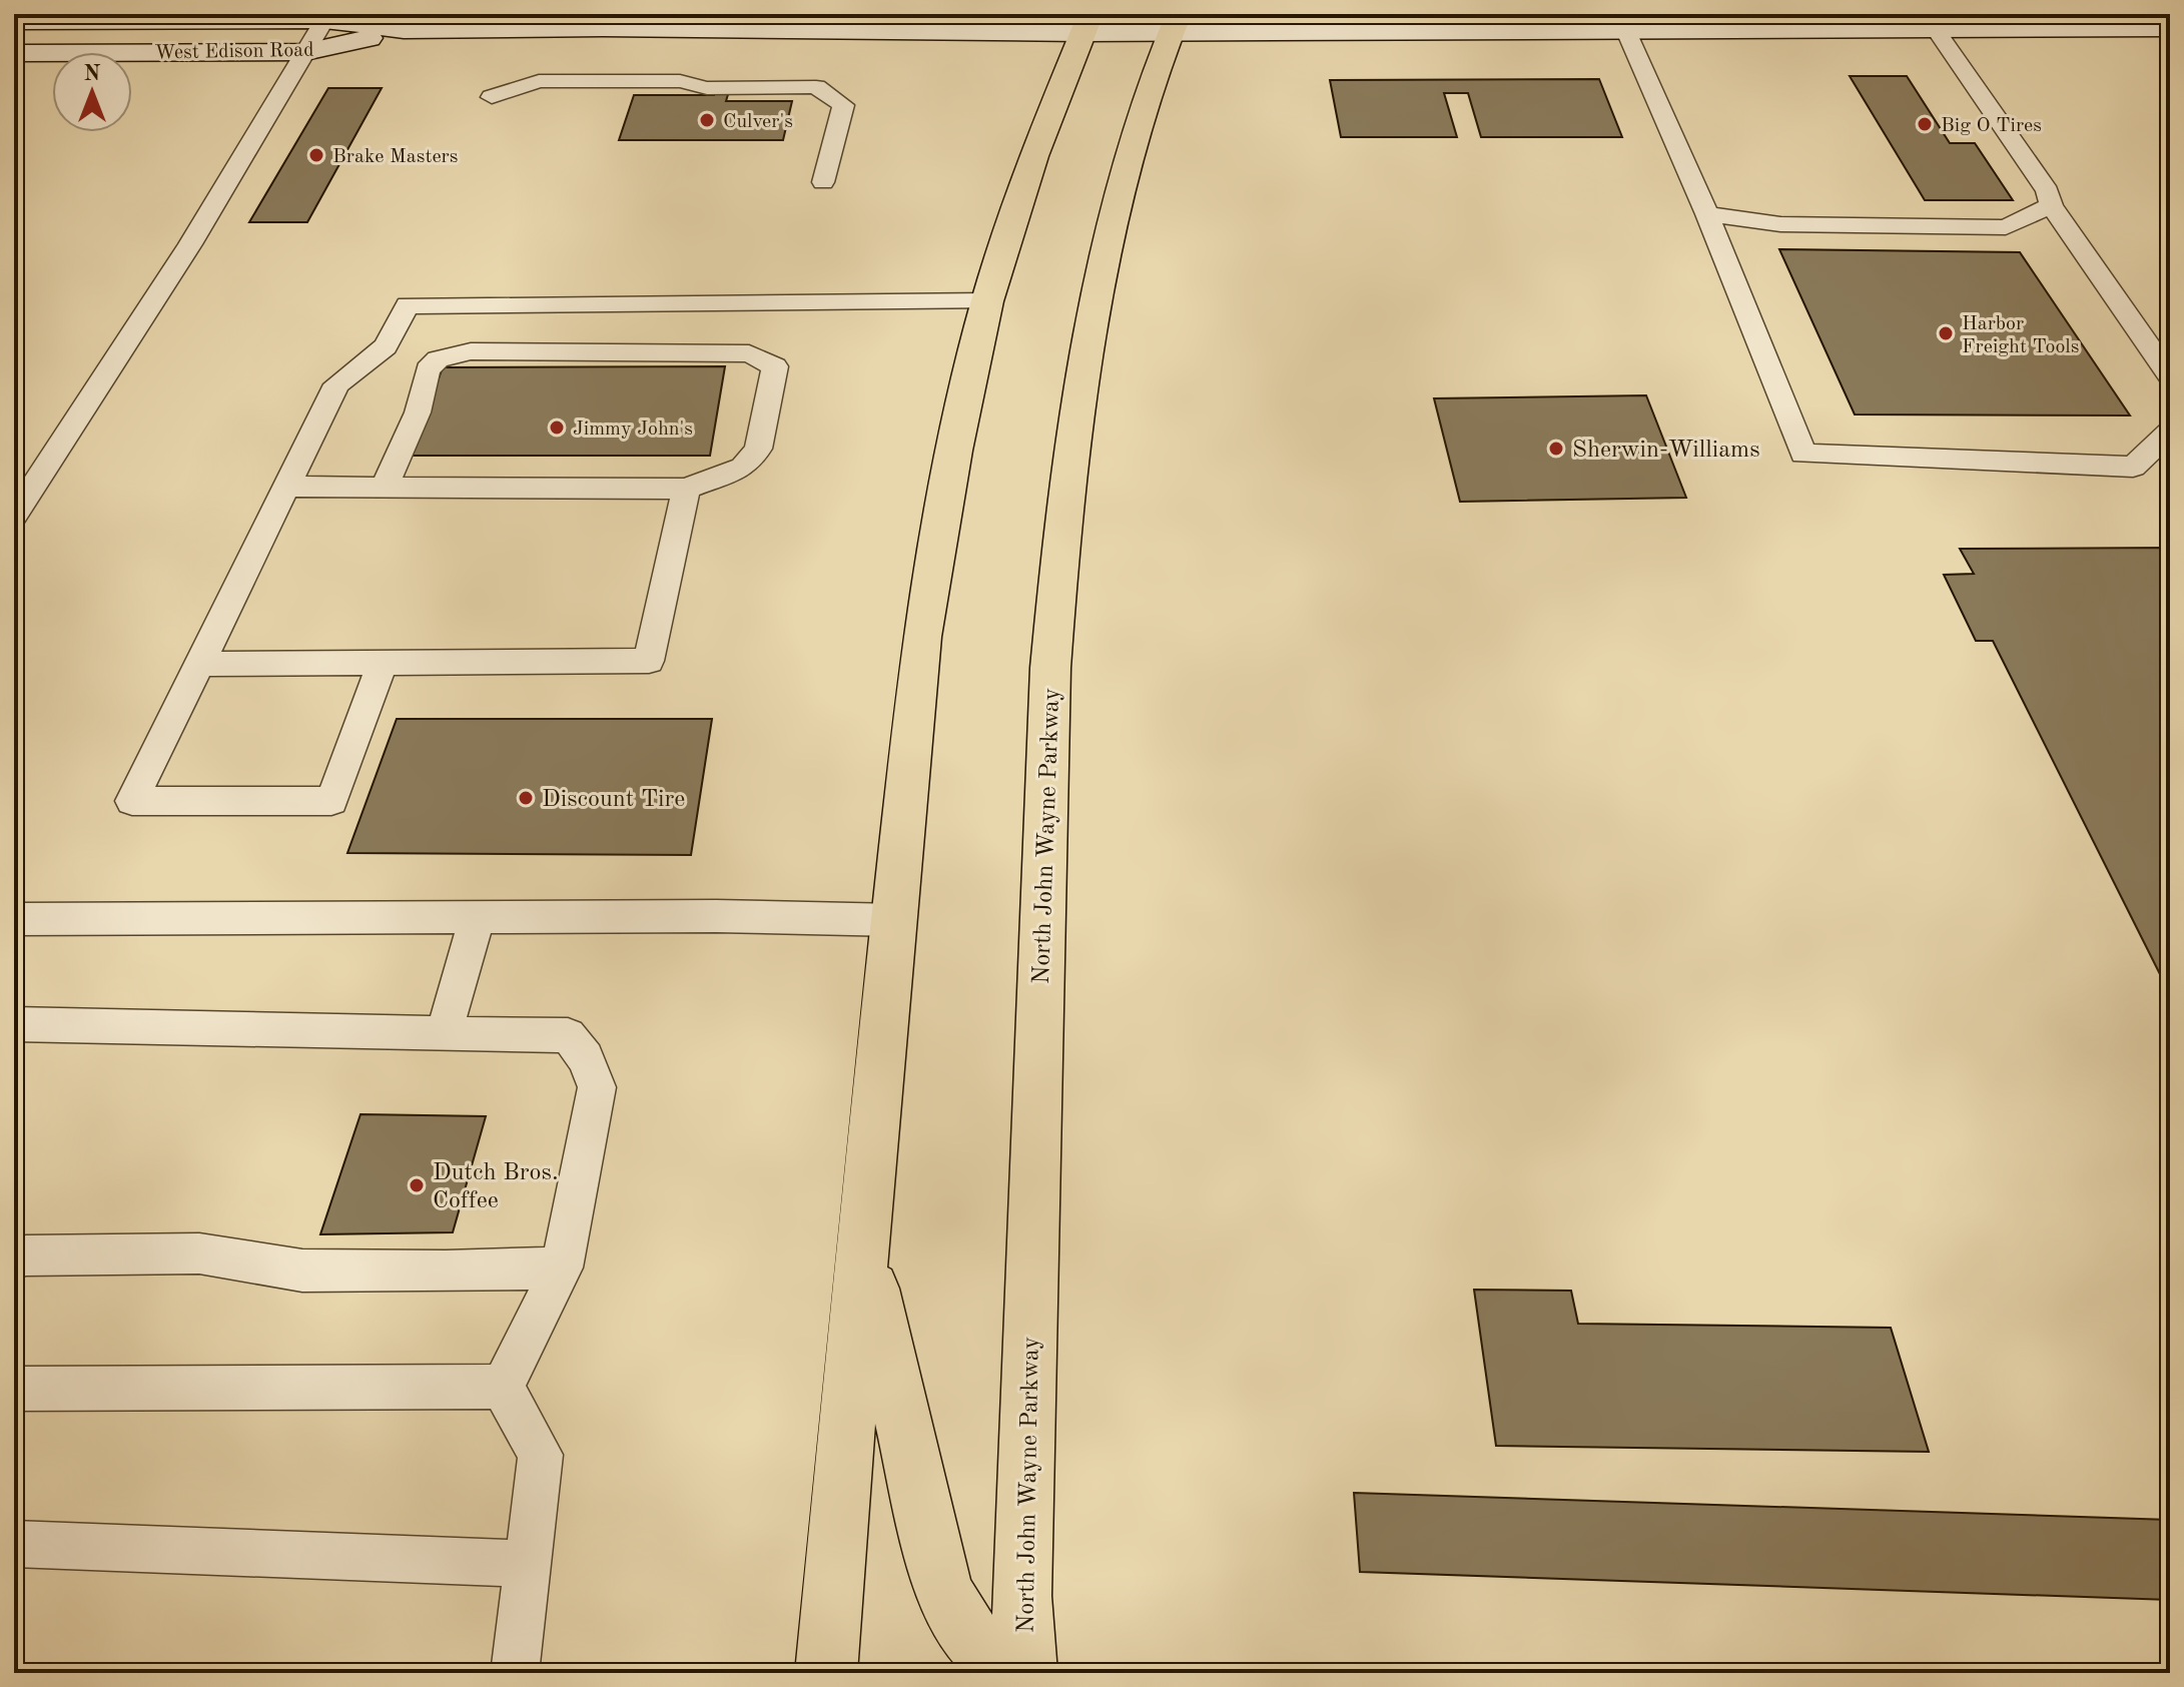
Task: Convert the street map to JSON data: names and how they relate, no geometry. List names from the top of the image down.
{
  "streets": {
    "highway": ["North John Wayne Parkway"],
    "street": ["West Edison Road"]
  },
  "crossings": [
    ["West Edison Road", "North John Wayne Parkway"]
  ],
  "places": [
    "Culver's",
    "Big O Tires",
    "Brake Masters",
    "Harbor Freight Tools",
    "Jimmy John's",
    "Sherwin-Williams",
    "Discount Tire",
    "Dutch Bros. Coffee"
  ],
  "north": "top"
}
